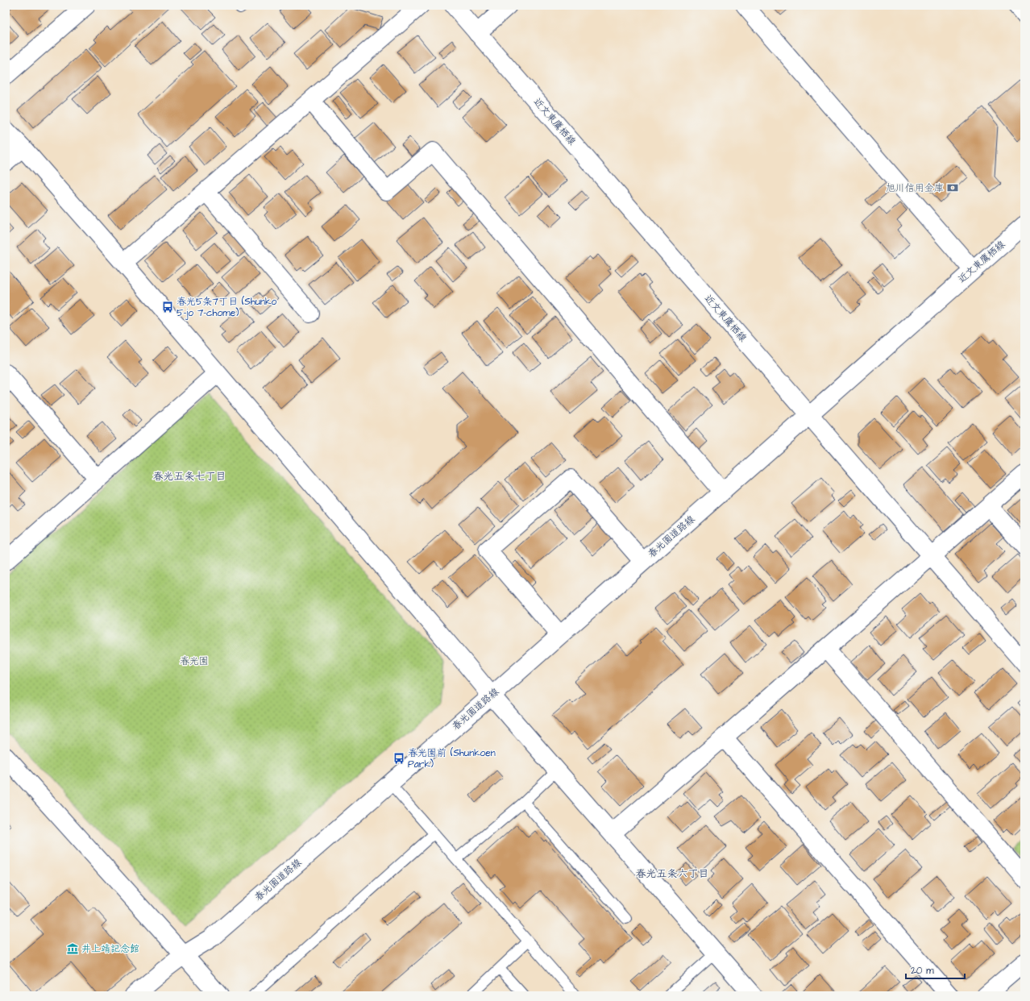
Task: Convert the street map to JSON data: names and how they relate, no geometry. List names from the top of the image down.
{
  "streets": {
    "street": ["近文東鷹栖線", "春光園道路線"]
  },
  "crossings": [
    ["近文東鷹栖線", "春光園道路線"]
  ],
  "districts": ["春光五条七丁目", "春光五条六丁目"],
  "parks": ["春光園"],
  "places": {
    "bank": ["旭川信用金庫"],
    "bus stop": ["春光5条7丁目 (Shunko 5-jo 7-chome)", "春光園前 (Shunkoen Park)"],
    "museum": ["井上靖記念館"]
  },
  "scale_bar": "20 m"
}
